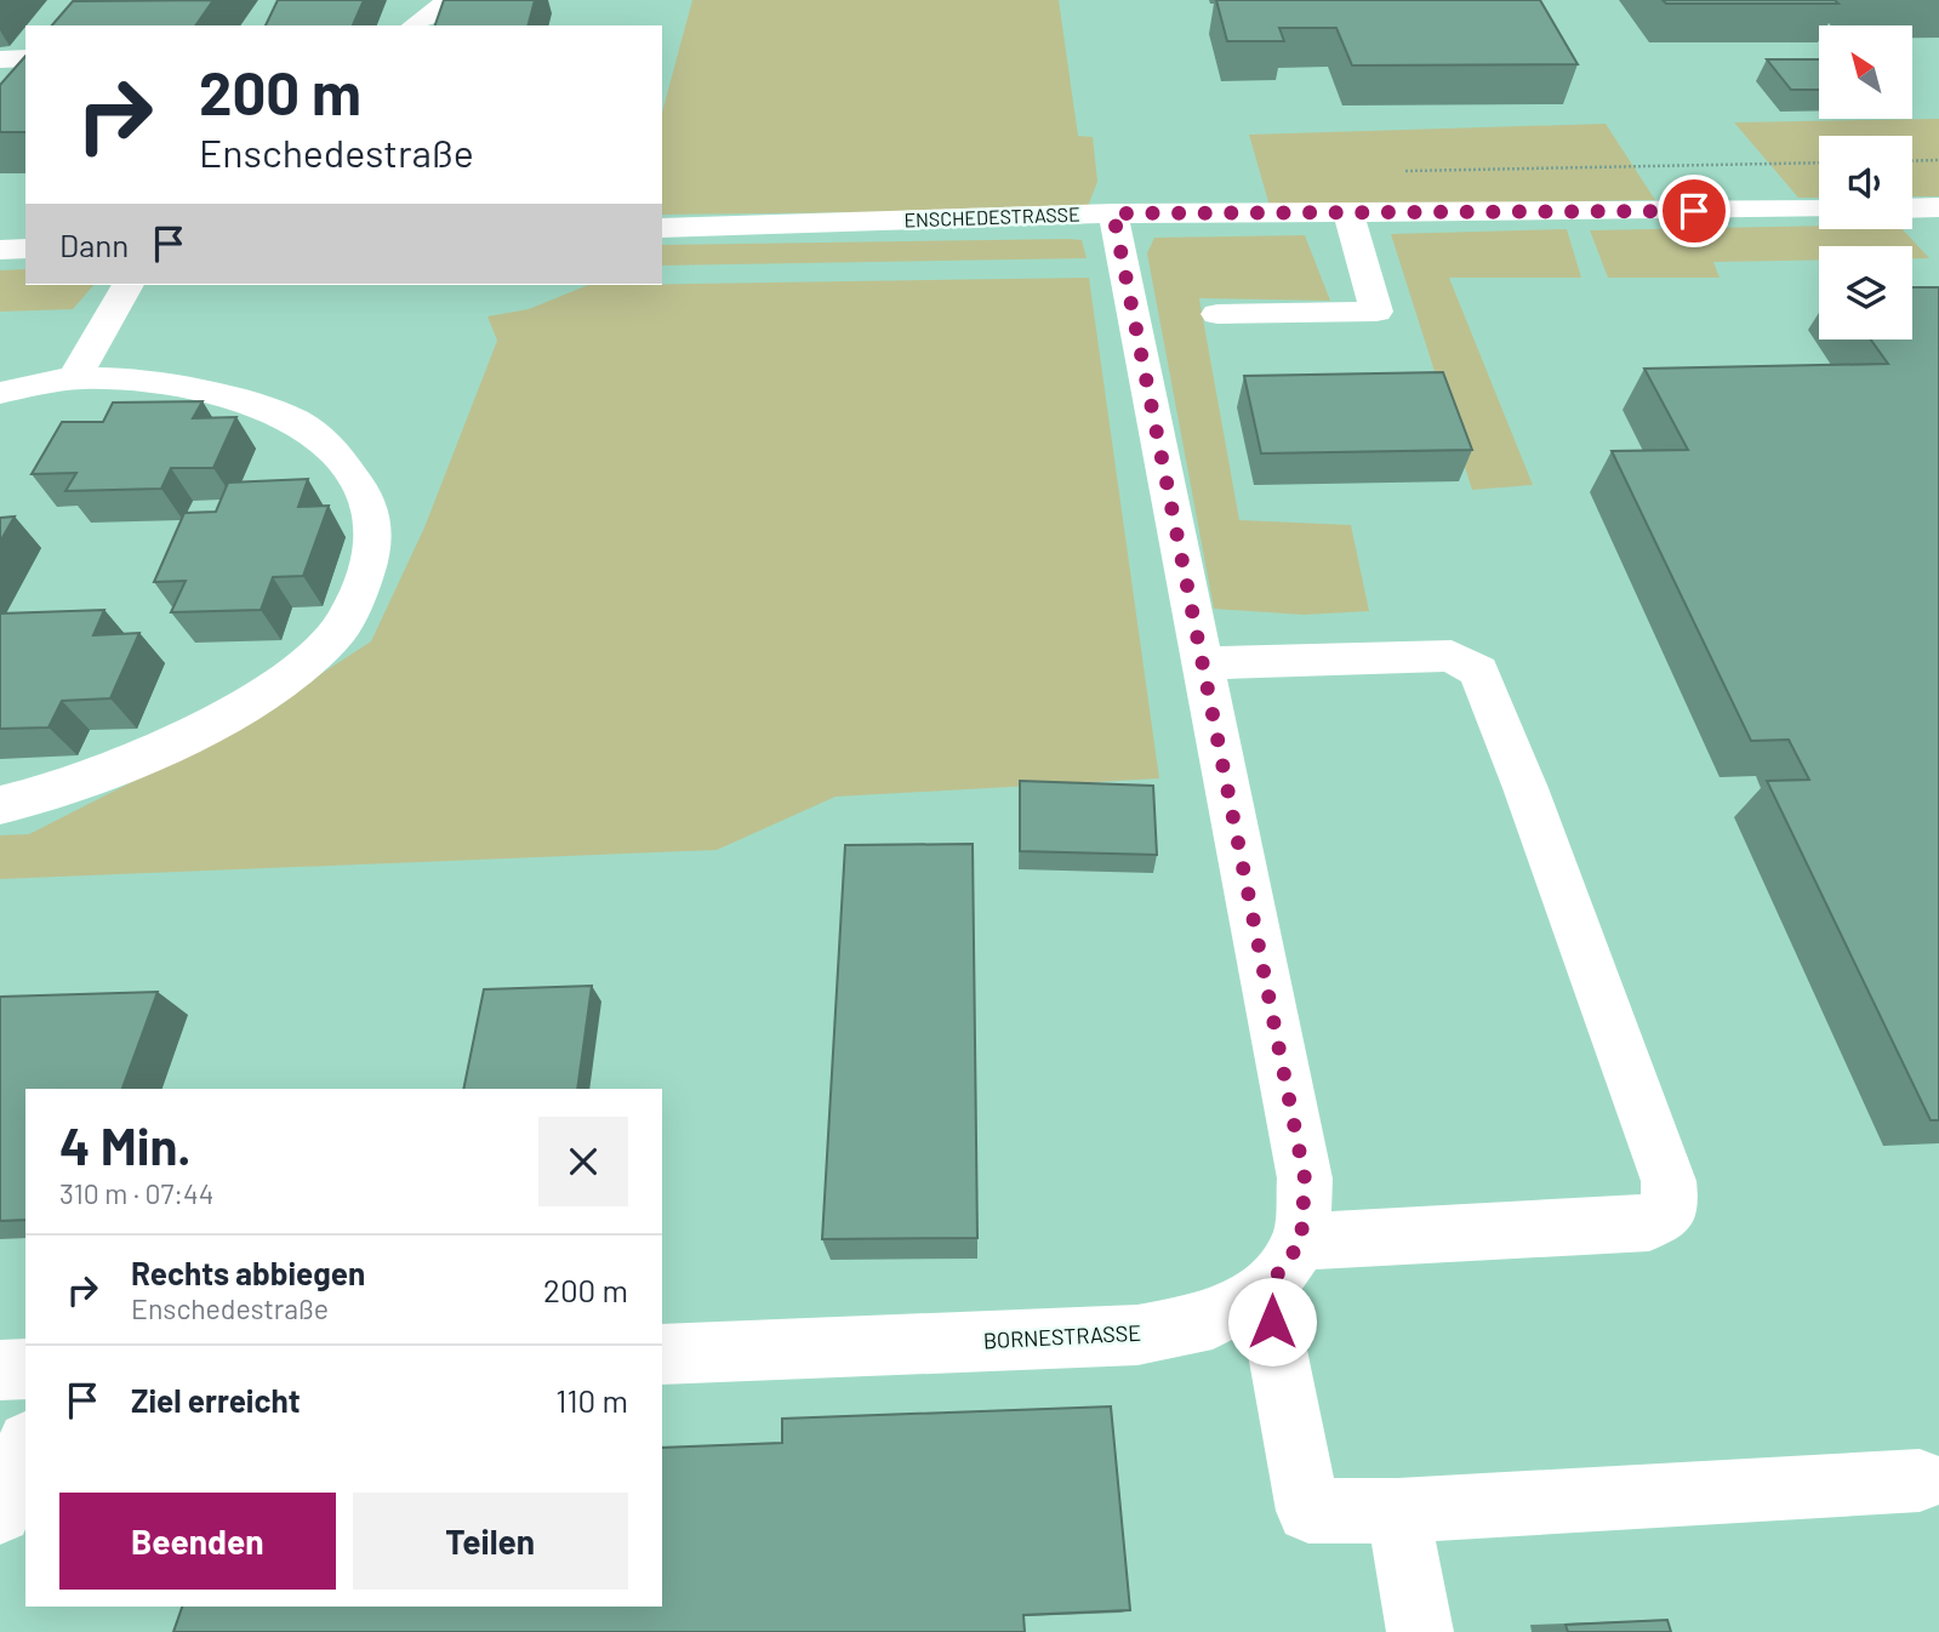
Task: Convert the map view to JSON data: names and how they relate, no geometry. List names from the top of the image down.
{
  "streets": {
    "street": ["ENSCHEDESTRASSE", "BORNESTRASSE"]
  },
  "north": "top left",
  "page": {
    "turn": ["200 m", "Enschedestraße"],
    "then": "Dann",
    "heading": ["4 Min.", "310 m · 07:44"],
    "list": [
      {
        "name": "Rechts abbiegen",
        "note": "Enschedestraße",
        "value": "200 m"
      },
      {
        "name": "Ziel erreicht",
        "value": "110 m"
      }
    ],
    "buttons": ["Beenden", "Teilen"]
  }
}
